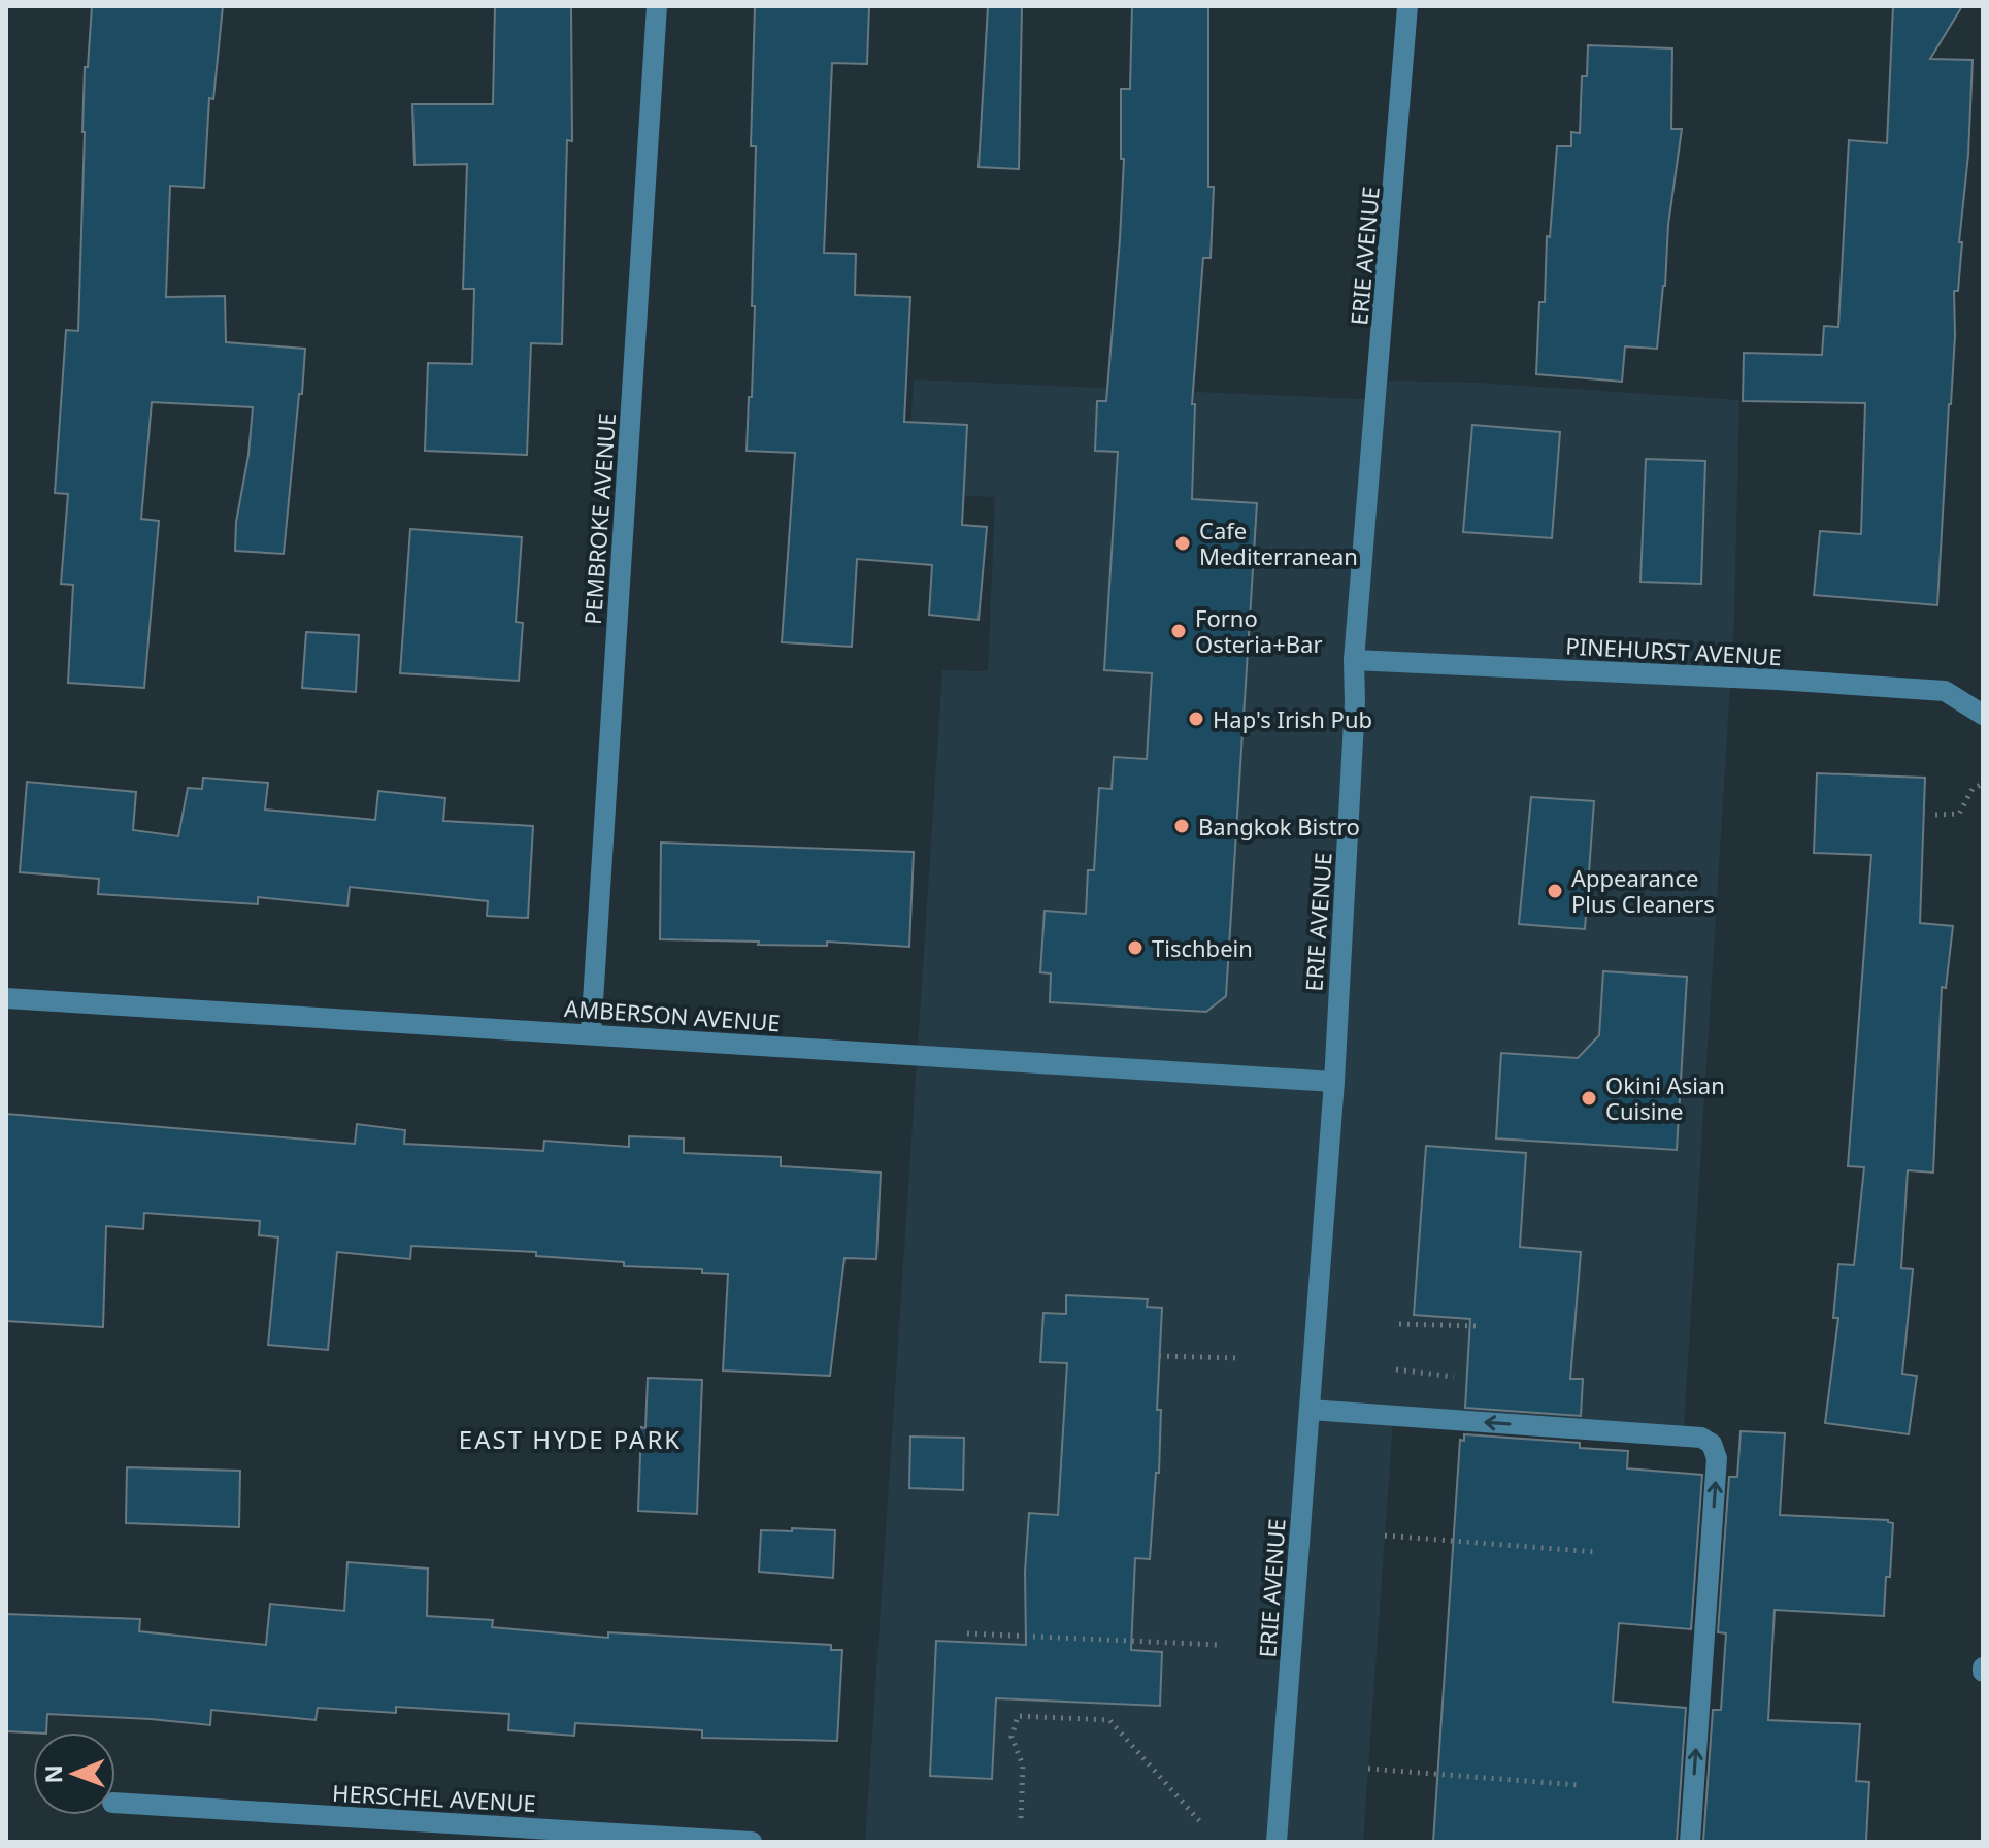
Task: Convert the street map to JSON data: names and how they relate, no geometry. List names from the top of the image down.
{
  "streets": {
    "street": [
      "ERIE AVENUE",
      "PEMBROKE AVENUE",
      "PINEHURST AVENUE",
      "AMBERSON AVENUE",
      "HERSCHEL AVENUE"
    ]
  },
  "crossings": [
    ["ERIE AVENUE", "PINEHURST AVENUE"],
    ["ERIE AVENUE", "AMBERSON AVENUE"],
    ["PEMBROKE AVENUE", "AMBERSON AVENUE"]
  ],
  "districts": ["EAST HYDE PARK"],
  "places": [
    "Cafe Mediterranean",
    "Forno Osteria+Bar",
    "Hap's Irish Pub",
    "Bangkok Bistro",
    "Appearance Plus Cleaners",
    "Tischbein",
    "Okini Asian Cuisine"
  ],
  "north": "left"
}
